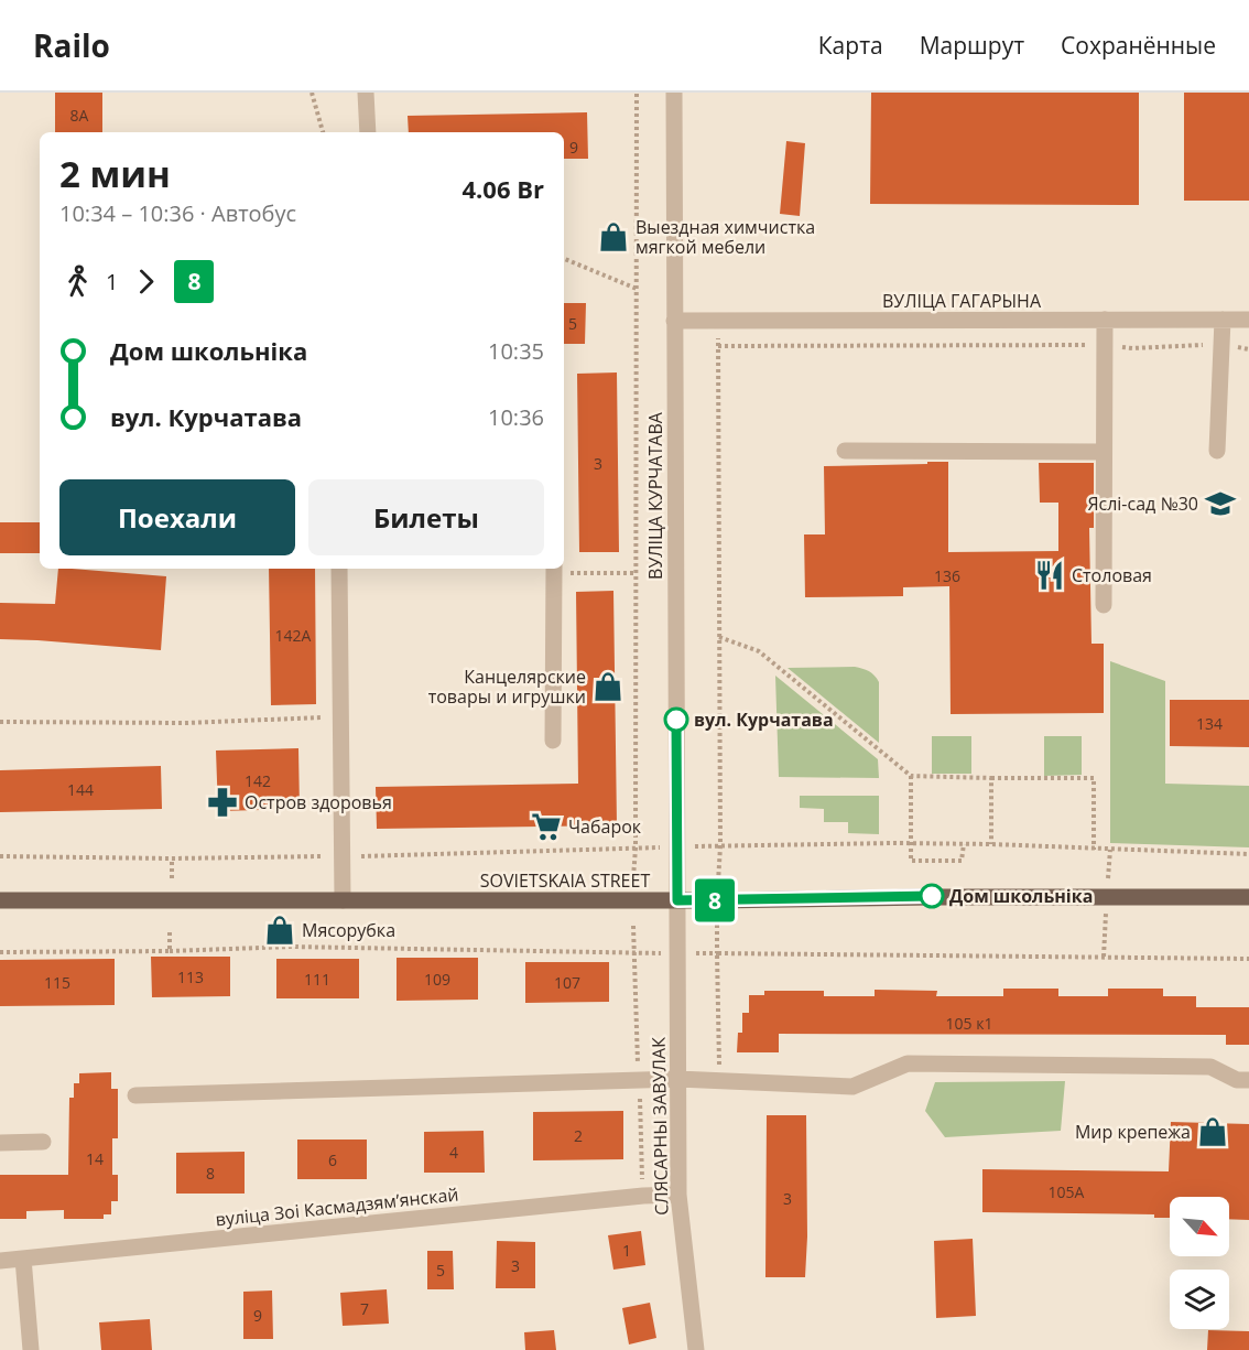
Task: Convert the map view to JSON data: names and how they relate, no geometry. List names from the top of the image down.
{
  "streets": {
    "main road": ["SOVIETSKAIA STREET"],
    "street": [
      "ВУЛІЦА ГАГАРЫНА",
      "ВУЛІЦА КУРЧАТАВА",
      "СЛЯСАРНЫ ЗАВУЛАК",
      "вуліца Зоі Касмадзямʼянскай"
    ]
  },
  "crossings": [
    ["ВУЛІЦА ГАГАРЫНА", "ВУЛІЦА КУРЧАТАВА"],
    ["ВУЛІЦА КУРЧАТАВА", "SOVIETSKAIA STREET"],
    ["ВУЛІЦА КУРЧАТАВА", "СЛЯСАРНЫ ЗАВУЛАК"],
    ["SOVIETSKAIA STREET", "СЛЯСАРНЫ ЗАВУЛАК"],
    ["СЛЯСАРНЫ ЗАВУЛАК", "вуліца Зоі Касмадзямʼянскай"]
  ],
  "places": {
    "shop": [
      "Выездная химчистка мягкой мебели",
      "Канцелярские товары и игрушки",
      "Мясорубка",
      "Мир крепежа"
    ],
    "school or university": ["Яслі-сад №30"],
    "restaurant": ["Столовая"],
    "other": ["вул. Курчатава", "Дом школьніка"],
    "pharmacy": ["Остров здоровья"],
    "supermarket": ["Чабарок"]
  },
  "lines": ["bus line 8"],
  "house_numbers": [
    "8А",
    "9",
    "5",
    "3",
    "136",
    "142А",
    "134",
    "142",
    "144",
    "113",
    "111",
    "109",
    "115",
    "107",
    "105 к1",
    "2",
    "4",
    "14",
    "6",
    "8",
    "105А",
    "3",
    "1",
    "3",
    "5",
    "7",
    "9"
  ],
  "north": "bottom right",
  "page": {
    "header": "Railo",
    "nav": ["Карта", "Маршрут", "Сохранённые"],
    "on_map": "8",
    "heading": ["2 мин", "10:34 – 10:36 · Автобус", "4.06 Br"],
    "legs": ["1", "8"],
    "list": [
      {
        "name": "Дом школьніка",
        "value": "10:35"
      },
      {
        "name": "вул. Курчатава",
        "value": "10:36"
      }
    ],
    "buttons": ["Поехали", "Билеты"]
  }
}
